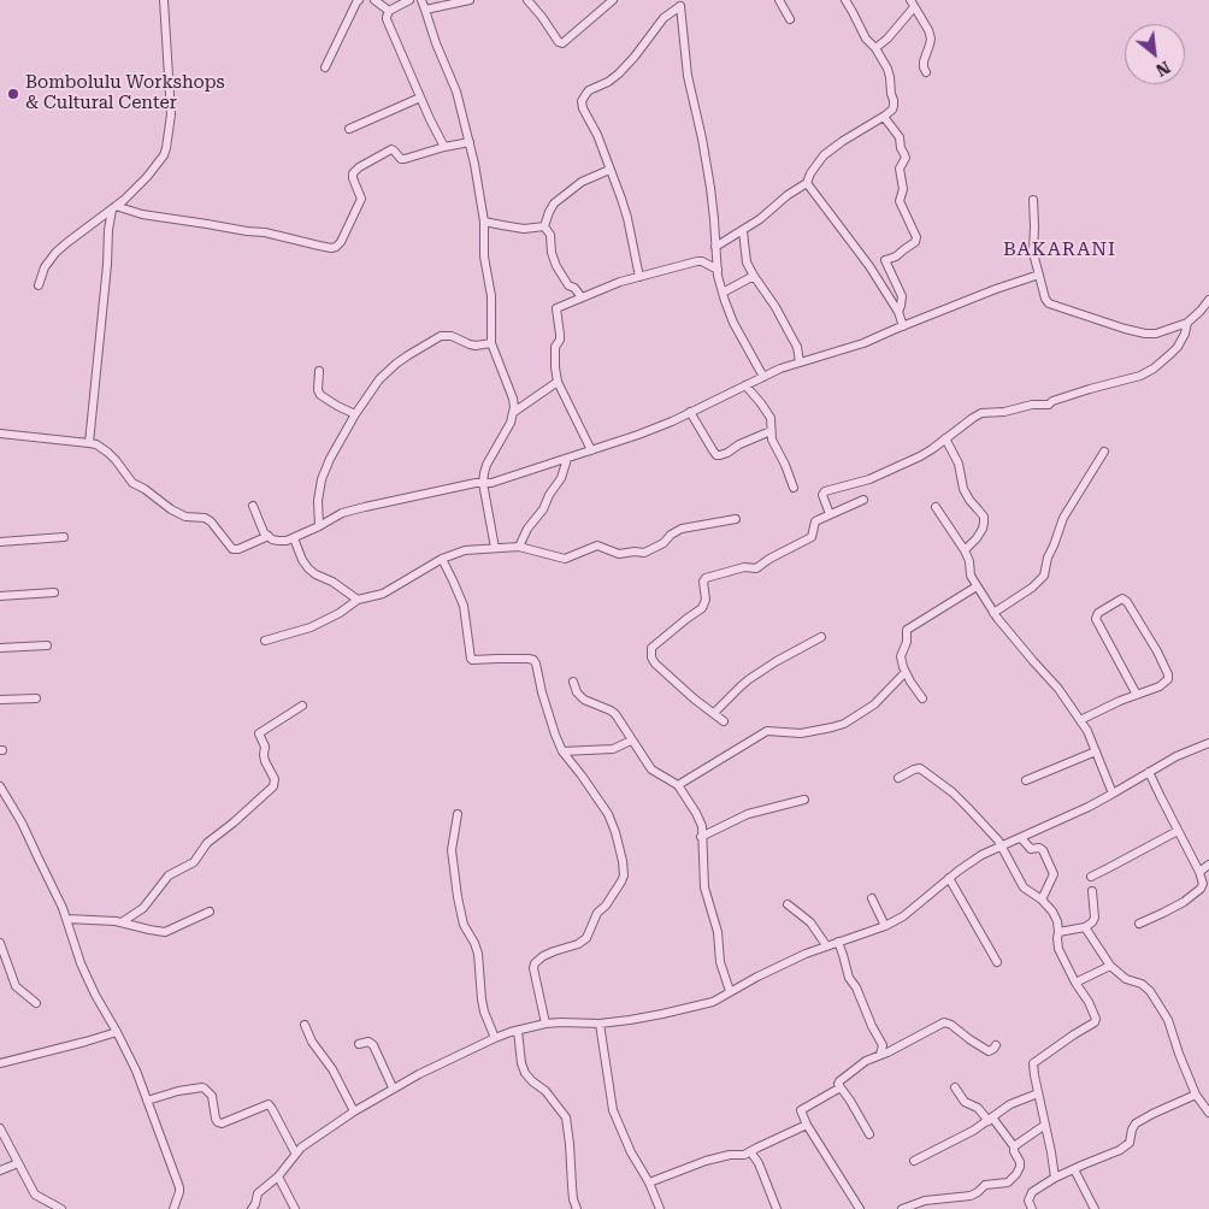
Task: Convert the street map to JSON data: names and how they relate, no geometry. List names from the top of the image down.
{
  "districts": ["BAKARANI"],
  "places": ["Bombolulu Workshops & Cultural Center"],
  "north": "bottom right"
}
